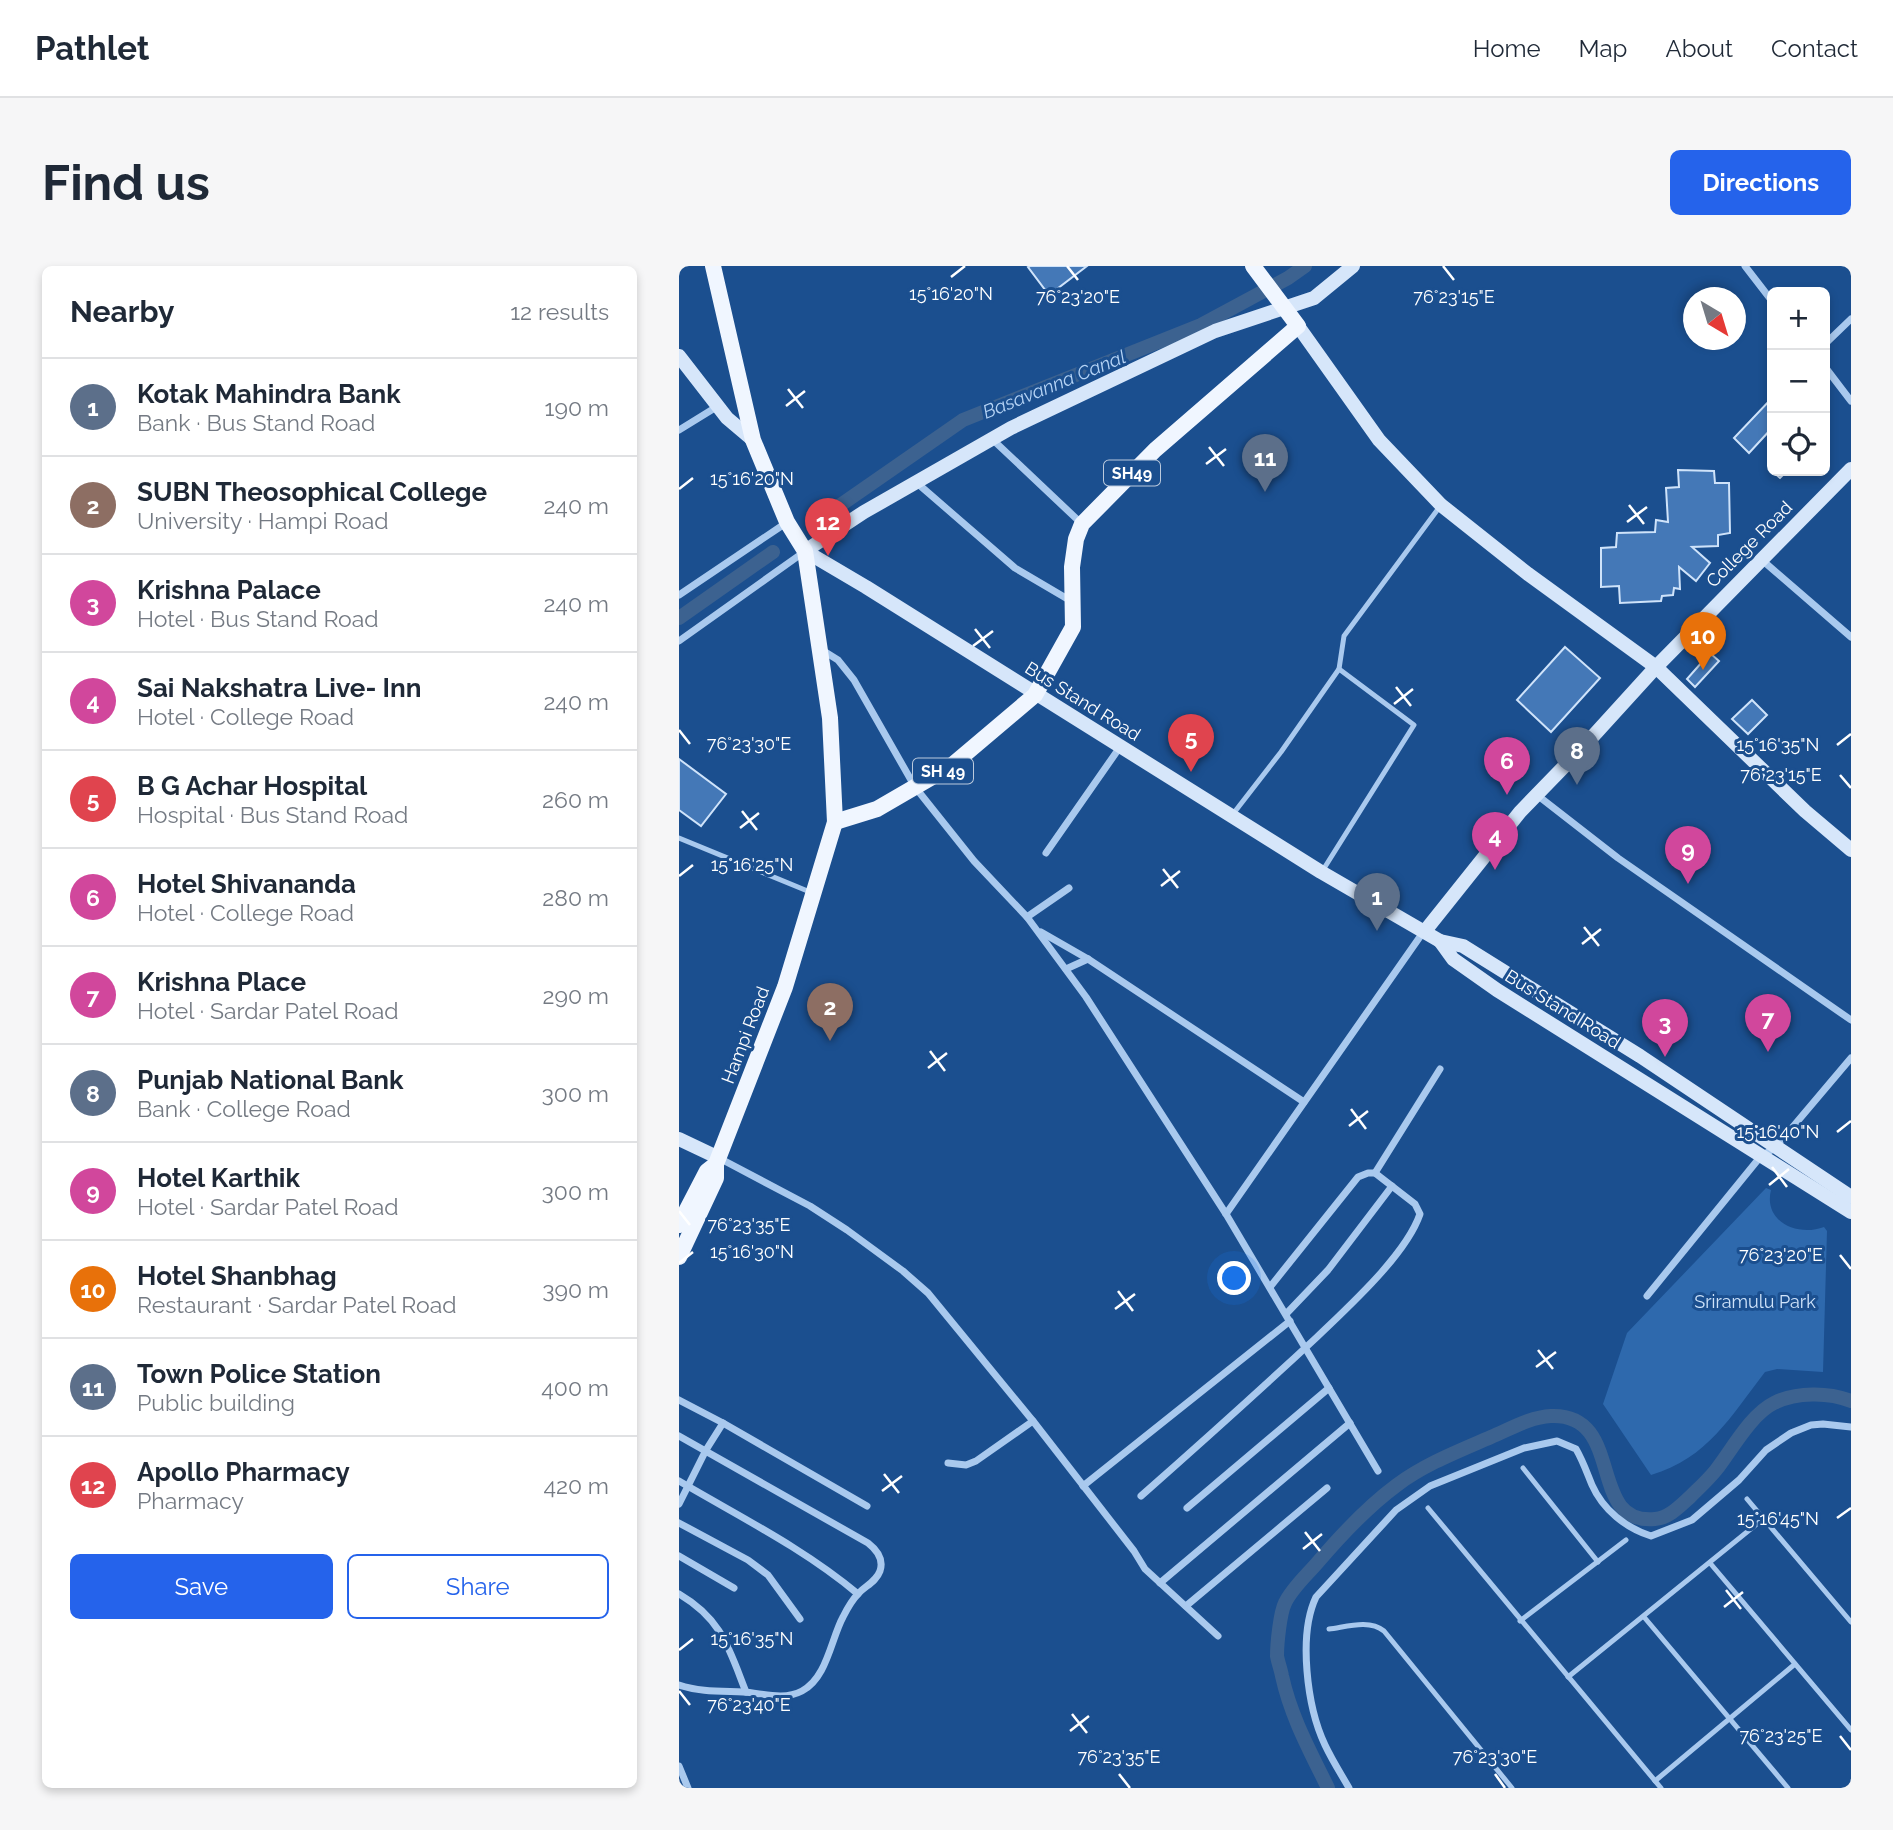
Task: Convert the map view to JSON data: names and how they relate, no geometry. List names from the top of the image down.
{
  "streets": {
    "main road": [
      "SH49",
      "College Road",
      "Bus Stand Road",
      "SH 49",
      "Hampi Road"
    ]
  },
  "crossings": [
    ["College Road", "Bus Stand Road"],
    ["Bus Stand Road", "SH 49"],
    ["Bus Stand Road", "Hampi Road"],
    ["SH 49", "Hampi Road"]
  ],
  "water": ["Basavanna Canal"],
  "parks": ["Sriramulu Park"],
  "north": "bottom right",
  "page": {
    "header": "Pathlet",
    "nav": [
      "Home",
      "Map",
      "About",
      "Contact"
    ],
    "buttons": [
      "Directions",
      ["Save", "Share"]
    ],
    "title": "Find us",
    "heading": ["Nearby", "12 results"],
    "map_buttons": ["+", "−"],
    "list": [
      {
        "mark": "1",
        "name": "Kotak Mahindra Bank",
        "note": "Bank · Bus Stand Road",
        "value": "190 m"
      },
      {
        "mark": "2",
        "name": "SUBN Theosophical College",
        "note": "University · Hampi Road",
        "value": "240 m"
      },
      {
        "mark": "3",
        "name": "Krishna Palace",
        "note": "Hotel · Bus Stand Road",
        "value": "240 m"
      },
      {
        "mark": "4",
        "name": "Sai Nakshatra Live- Inn",
        "note": "Hotel · College Road",
        "value": "240 m"
      },
      {
        "mark": "5",
        "name": "B G Achar Hospital",
        "note": "Hospital · Bus Stand Road",
        "value": "260 m"
      },
      {
        "mark": "6",
        "name": "Hotel Shivananda",
        "note": "Hotel · College Road",
        "value": "280 m"
      },
      {
        "mark": "7",
        "name": "Krishna Place",
        "note": "Hotel · Sardar Patel Road",
        "value": "290 m"
      },
      {
        "mark": "8",
        "name": "Punjab National Bank",
        "note": "Bank · College Road",
        "value": "300 m"
      },
      {
        "mark": "9",
        "name": "Hotel Karthik",
        "note": "Hotel · Sardar Patel Road",
        "value": "300 m"
      },
      {
        "mark": "10",
        "name": "Hotel Shanbhag",
        "note": "Restaurant · Sardar Patel Road",
        "value": "390 m"
      },
      {
        "mark": "11",
        "name": "Town Police Station",
        "note": "Public building",
        "value": "400 m"
      },
      {
        "mark": "12",
        "name": "Apollo Pharmacy",
        "note": "Pharmacy",
        "value": "420 m"
      }
    ],
    "pins": [
      "11",
      "12",
      "10",
      "5",
      "8",
      "6",
      "4",
      "9",
      "1",
      "2",
      "7",
      "3"
    ]
  },
  "coordinates": [
    "15°16'20\"N",
    "76°23'20\"E",
    "76°23'15\"E",
    "76°23'30\"E",
    "15°16'35\"N",
    "15°16'25\"N",
    "15°16'40\"N",
    "76°23'35\"E",
    "15°16'30\"N",
    "15°16'45\"N",
    "76°23'40\"E",
    "76°23'25\"E"
  ]
}
